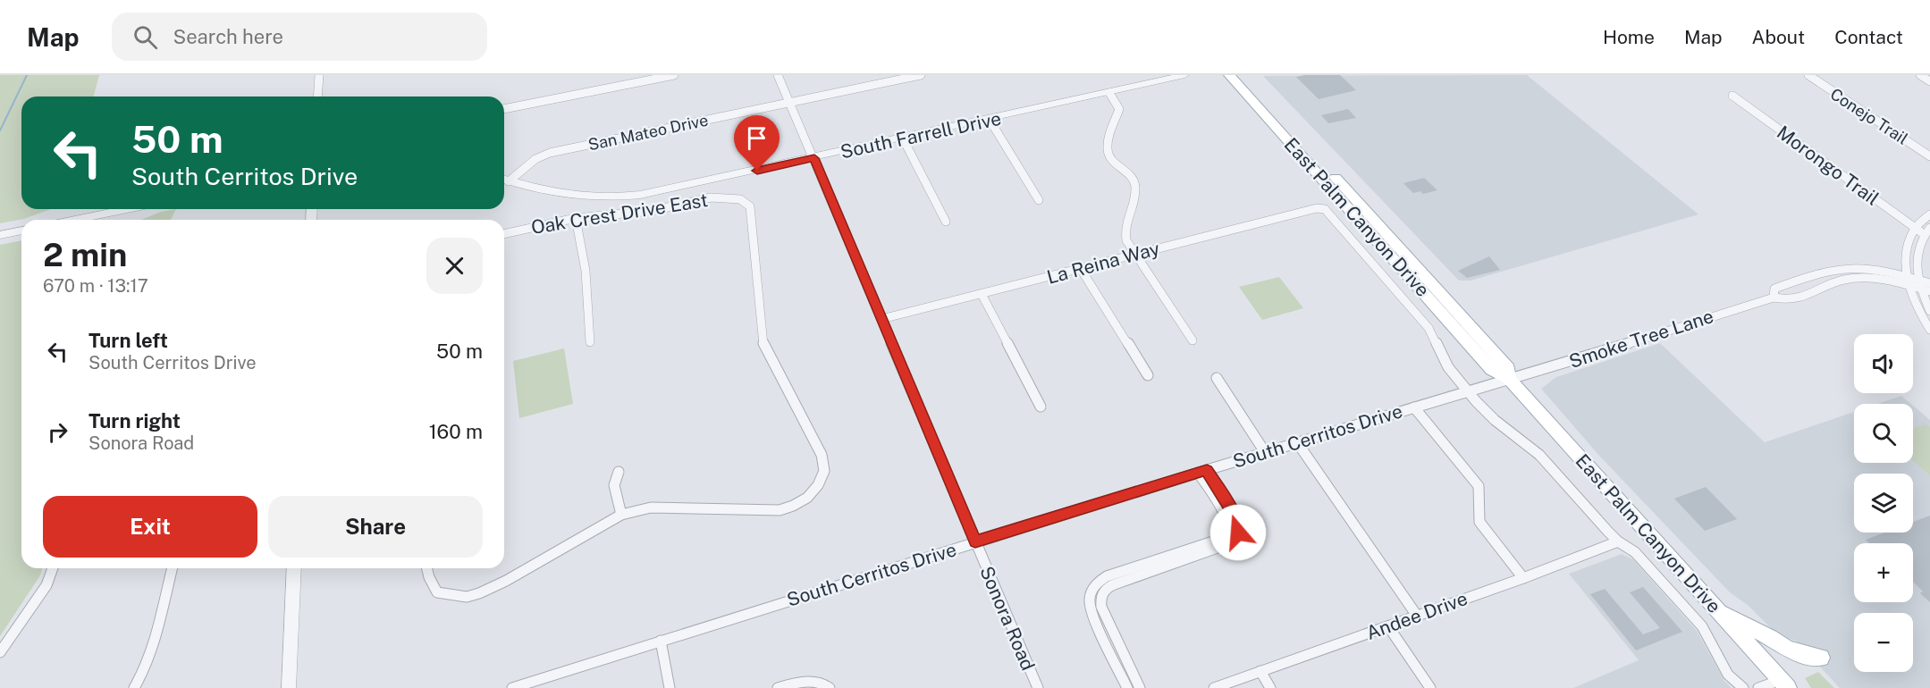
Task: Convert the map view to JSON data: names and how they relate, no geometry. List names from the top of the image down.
{
  "streets": {
    "main road": ["East Palm Canyon Drive"],
    "street": [
      "Conejo Trail",
      "San Mateo Drive",
      "South Farrell Drive",
      "Morongo Trail",
      "Oak Crest Drive East",
      "La Reina Way",
      "Smoke Tree Lane",
      "South Cerritos Drive",
      "Andee Drive",
      "Sonora Road"
    ]
  },
  "crossings": [
    ["San Mateo Drive", "South Farrell Drive"],
    ["San Mateo Drive", "Sonora Road"],
    ["South Farrell Drive", "Sonora Road"],
    ["East Palm Canyon Drive", "Smoke Tree Lane"],
    ["East Palm Canyon Drive", "South Cerritos Drive"],
    ["La Reina Way", "South Cerritos Drive"],
    ["La Reina Way", "Sonora Road"],
    ["Smoke Tree Lane", "South Cerritos Drive"],
    ["South Cerritos Drive", "Sonora Road"]
  ],
  "page": {
    "header": "Map",
    "search": "Search here",
    "nav": [
      "Home",
      "Map",
      "About",
      "Contact"
    ],
    "turn": ["50 m", "South Cerritos Drive"],
    "heading": ["2 min", "670 m · 13:17"],
    "list": [
      {
        "name": "Turn left",
        "note": "South Cerritos Drive",
        "value": "50 m"
      },
      {
        "name": "Turn right",
        "note": "Sonora Road",
        "value": "160 m"
      }
    ],
    "map_buttons": ["+", "−"],
    "buttons": ["Exit", "Share"]
  }
}
